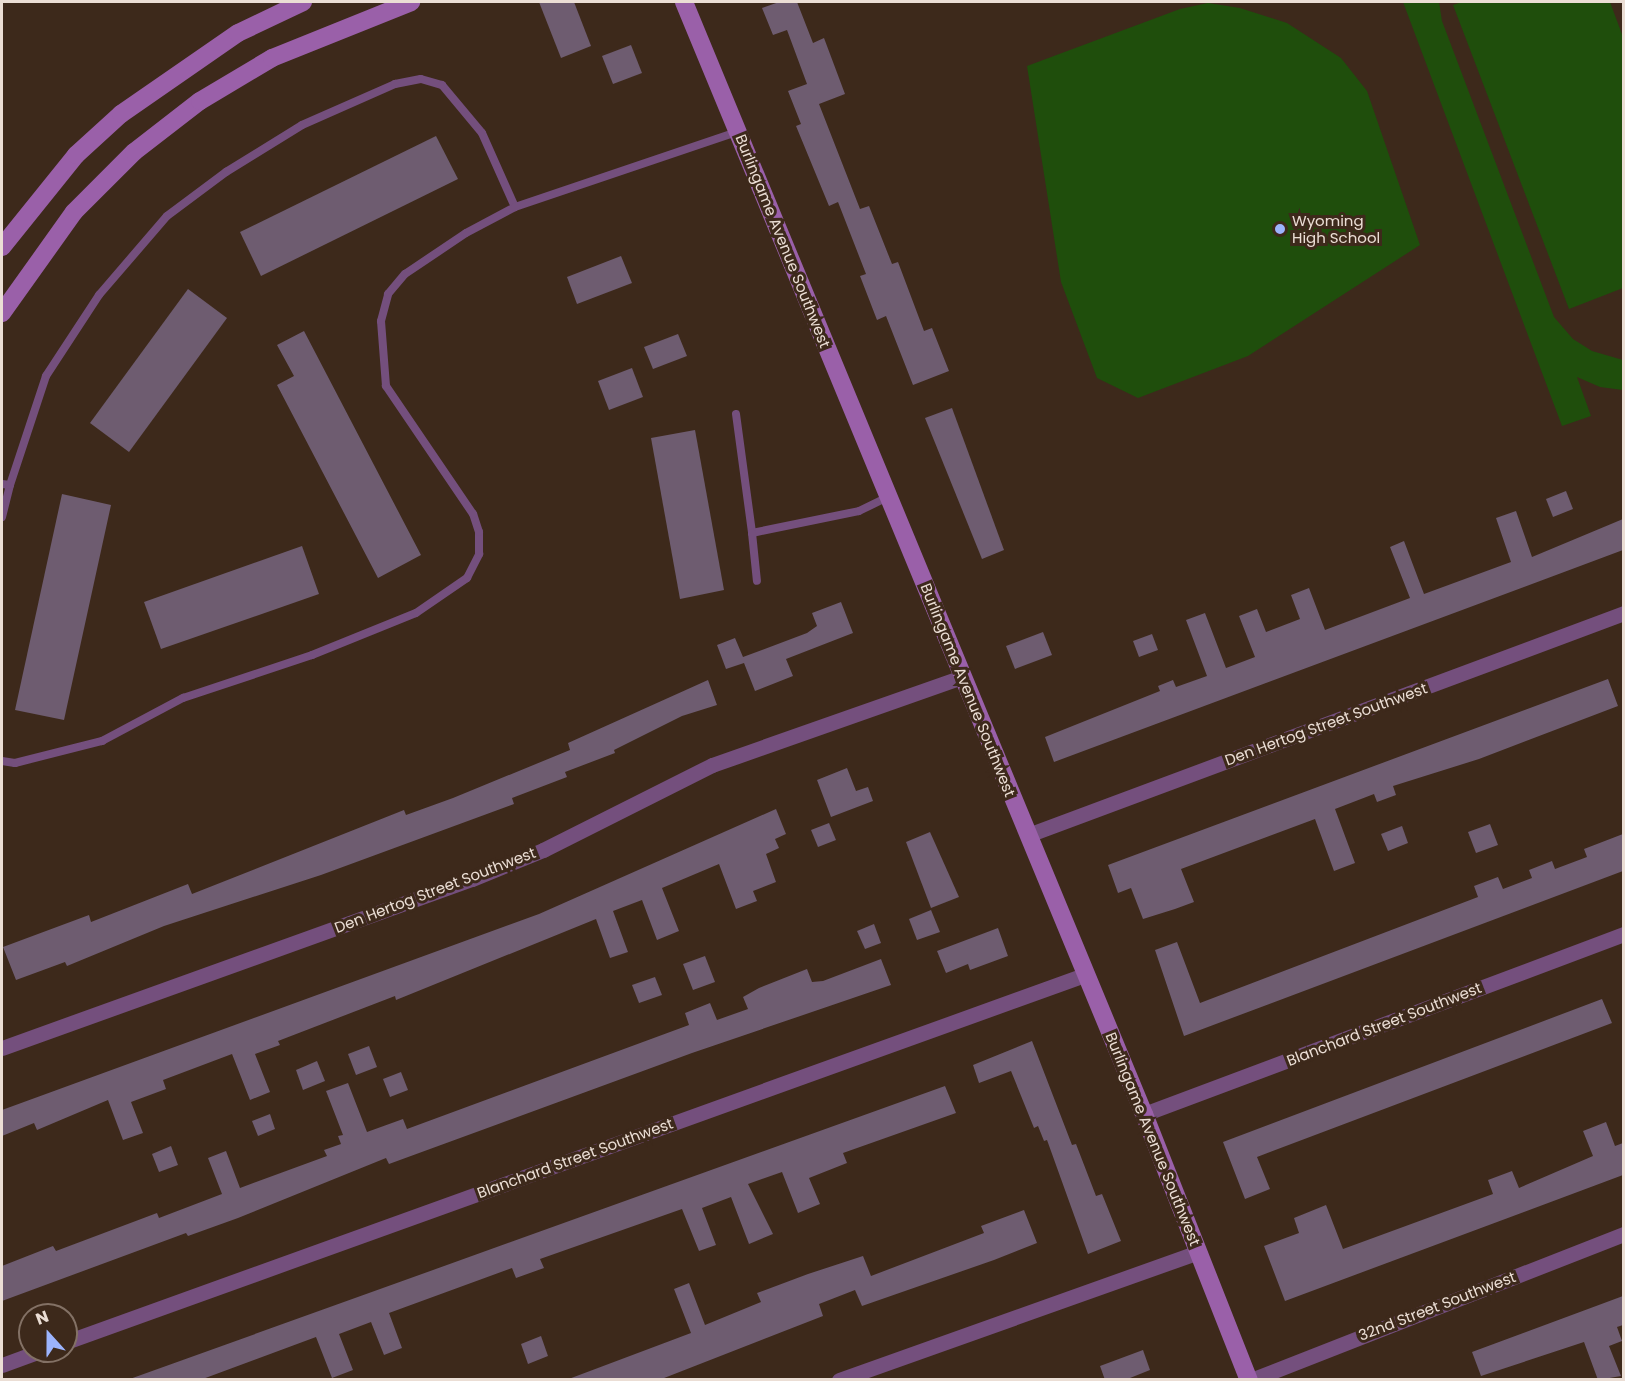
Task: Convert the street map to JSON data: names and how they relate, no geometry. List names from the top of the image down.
{
  "streets": {
    "street": [
      "Burlingame Avenue Southwest",
      "Den Hertog Street Southwest",
      "Blanchard Street Southwest",
      "32nd Street Southwest"
    ]
  },
  "crossings": [
    ["Burlingame Avenue Southwest", "Den Hertog Street Southwest"],
    ["Burlingame Avenue Southwest", "Blanchard Street Southwest"],
    ["Burlingame Avenue Southwest", "32nd Street Southwest"]
  ],
  "places": ["Wyoming High School"],
  "north": "top"
}
